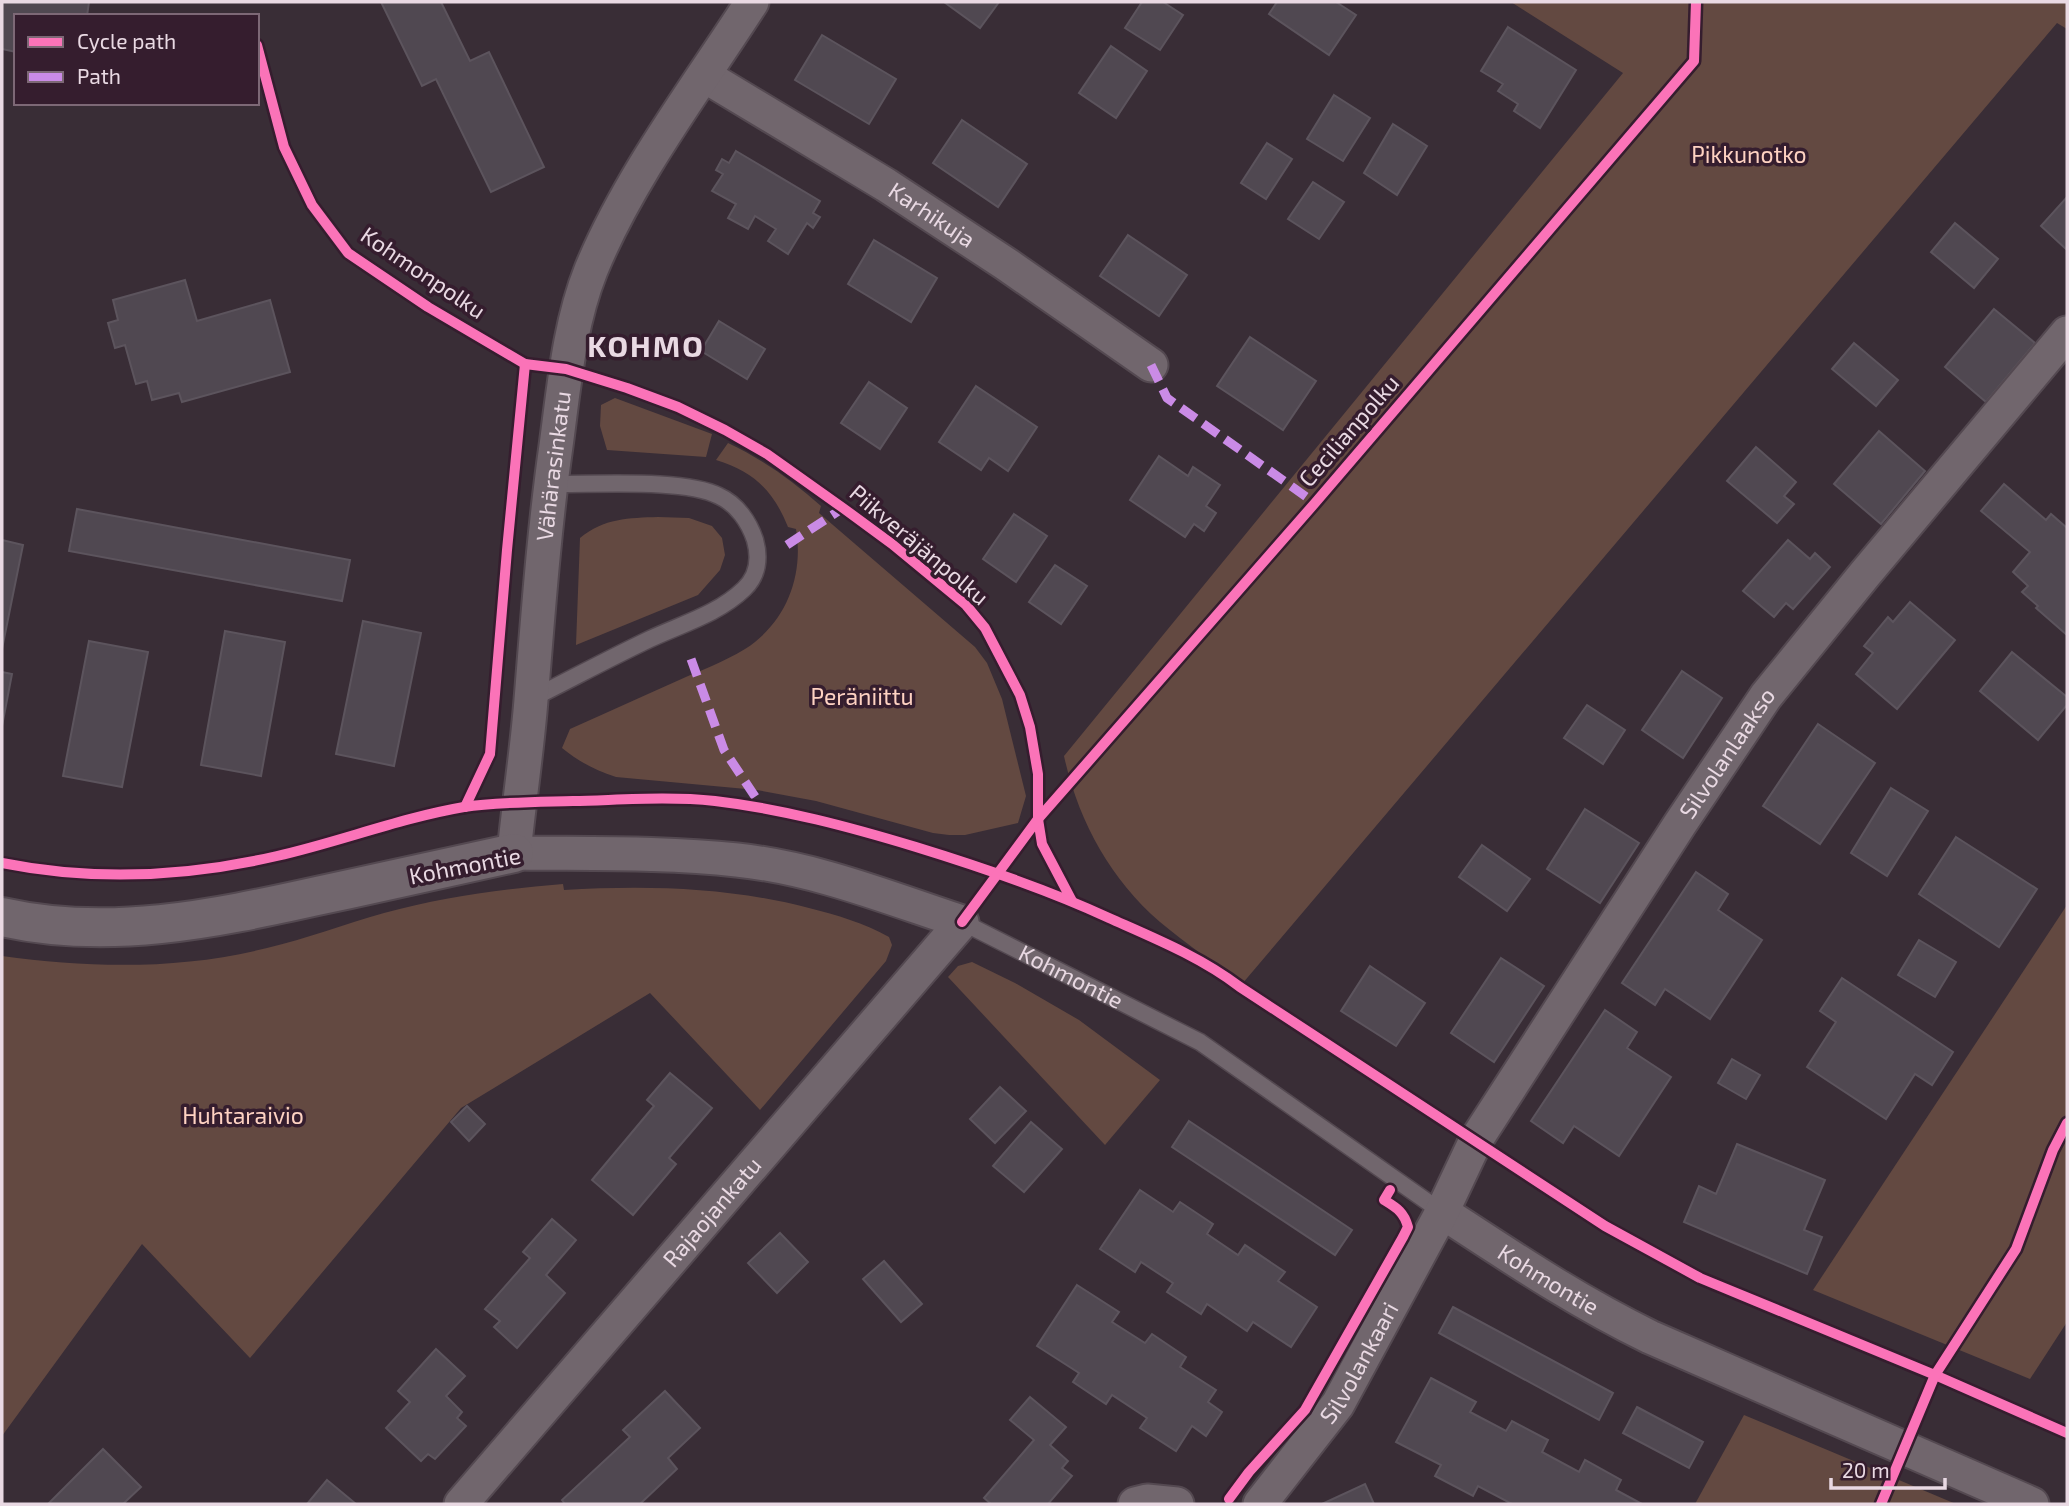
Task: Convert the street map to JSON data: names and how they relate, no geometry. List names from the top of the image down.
{
  "streets": {
    "street": [
      "Karhikuja",
      "Vähärasinkatu",
      "Silvolanlaakso",
      "Kohmontie",
      "Rajaojankatu",
      "Silvolankaari"
    ],
    "cycle path": ["Kohmonpolku", "Cecilianpolku"]
  },
  "crossings": [
    ["Karhikuja", "Vähärasinkatu"],
    ["Vähärasinkatu", "Kohmontie"],
    ["Silvolanlaakso", "Kohmontie"],
    ["Silvolanlaakso", "Silvolankaari"],
    ["Kohmontie", "Rajaojankatu"],
    ["Kohmontie", "Silvolankaari"]
  ],
  "districts": ["KOHMO"],
  "parks": ["Pikkunotko", "Peräniittu", "Huhtaraivio"],
  "legend": ["Cycle path", "Path"],
  "scale_bar": "20 m"
}
